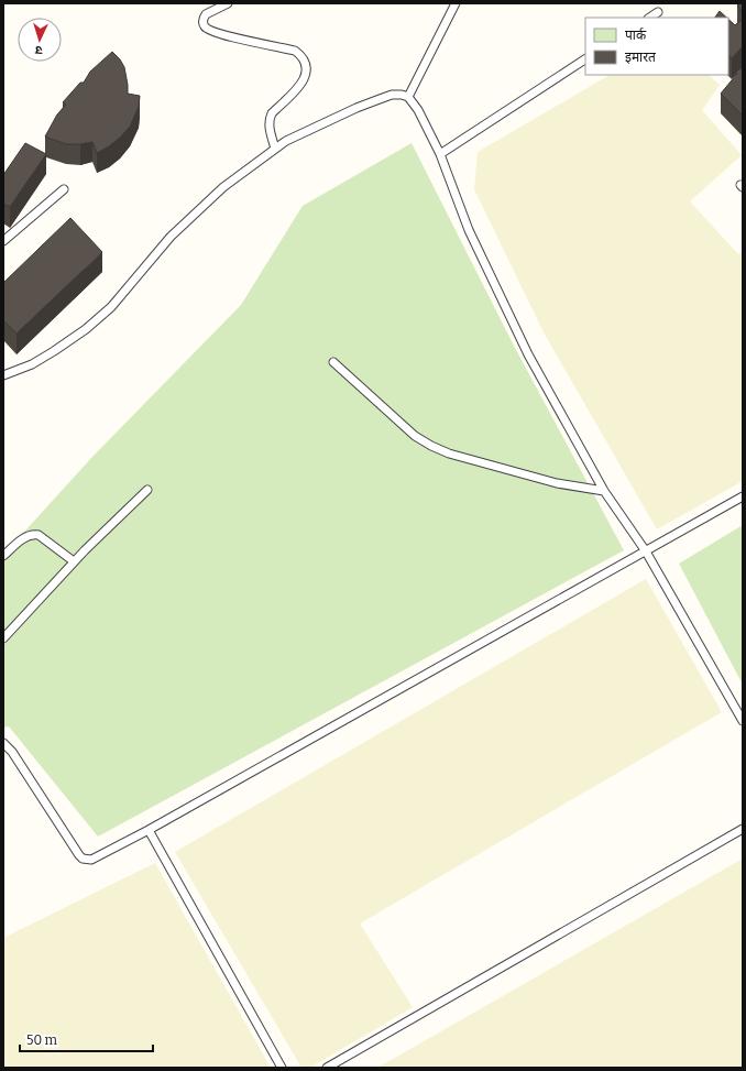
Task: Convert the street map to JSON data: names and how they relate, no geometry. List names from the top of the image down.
{
  "legend": ["पार्क", "इमारत"],
  "scale_bar": "50 m",
  "north": "bottom"
}
